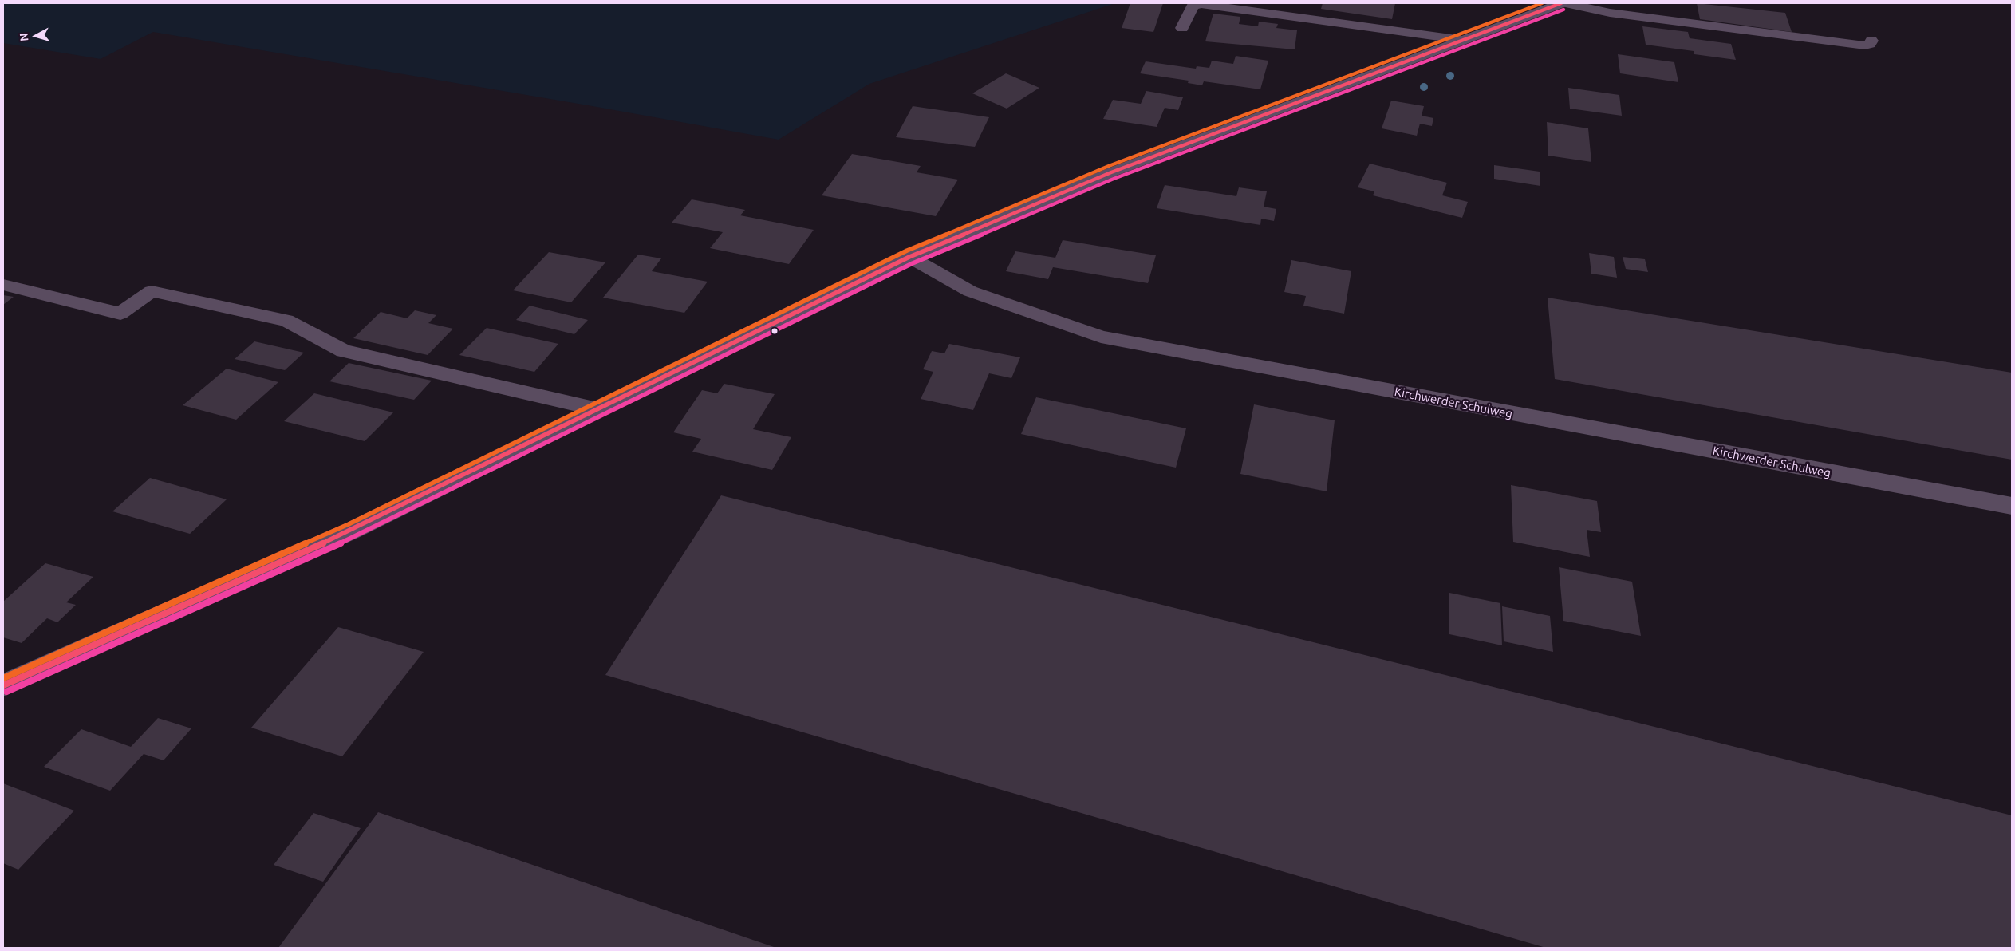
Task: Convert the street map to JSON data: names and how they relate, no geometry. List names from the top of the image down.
{
  "streets": {
    "street": ["Kirchwerder Schulweg"]
  },
  "north": "left"
}
